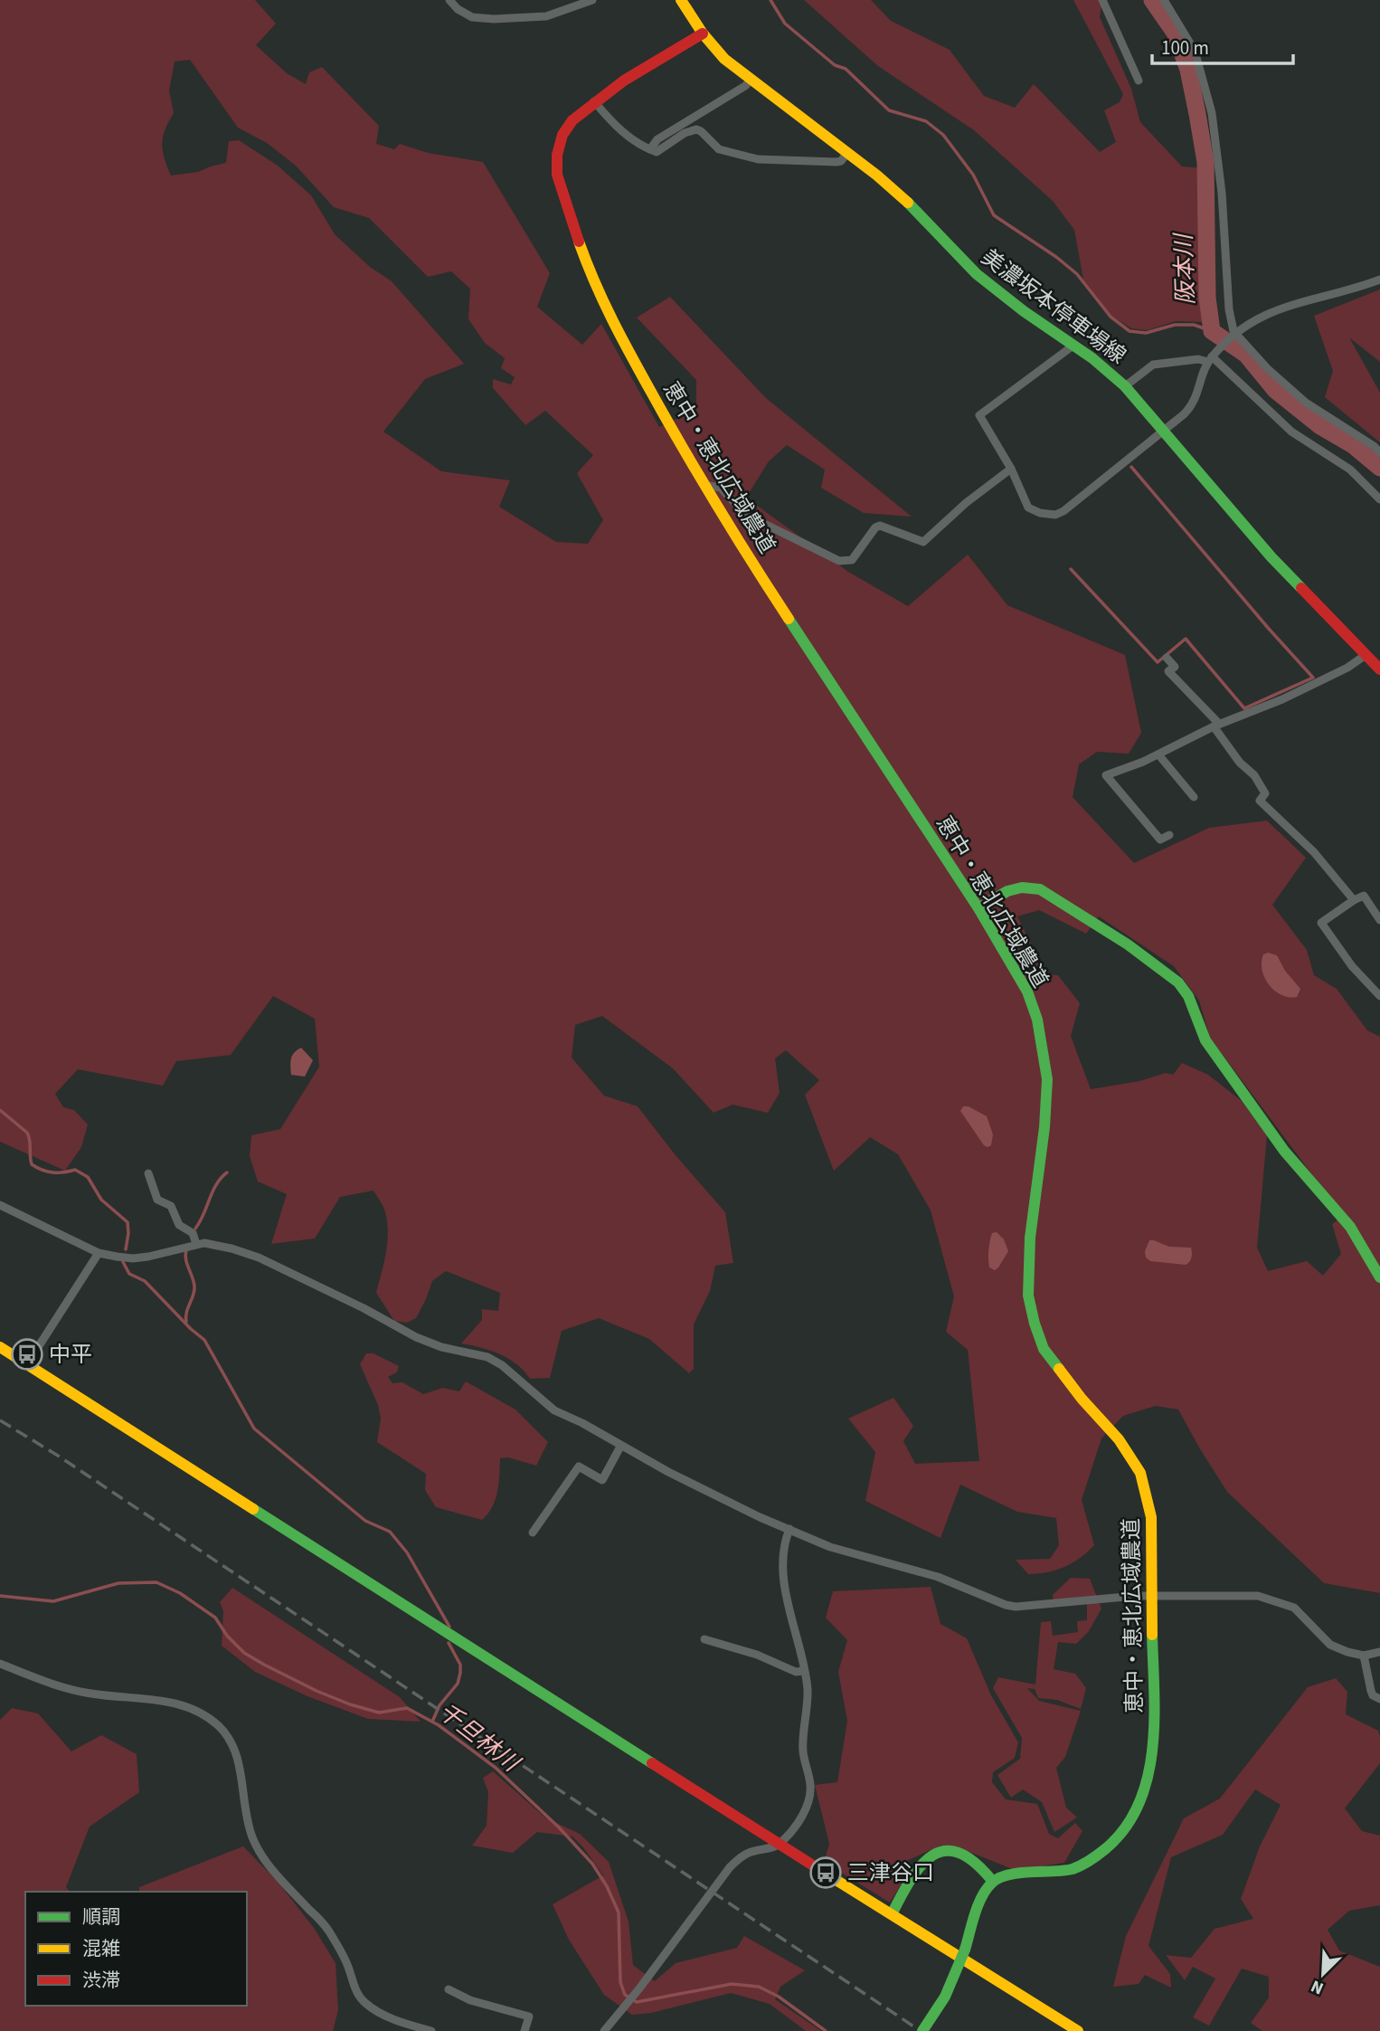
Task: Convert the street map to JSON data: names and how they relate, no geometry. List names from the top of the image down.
{
  "streets": {
    "street": ["美濃坂本停車場線", "恵中・恵北広域農道"]
  },
  "crossings": [
    ["美濃坂本停車場線", "恵中・恵北広域農道"]
  ],
  "water": ["阪本川", "千旦林川"],
  "places": {
    "bus stop": ["中平", "三津谷口"]
  },
  "legend": ["順調", "混雑", "渋滞"],
  "scale_bar": "100 m",
  "north": "bottom left"
}
